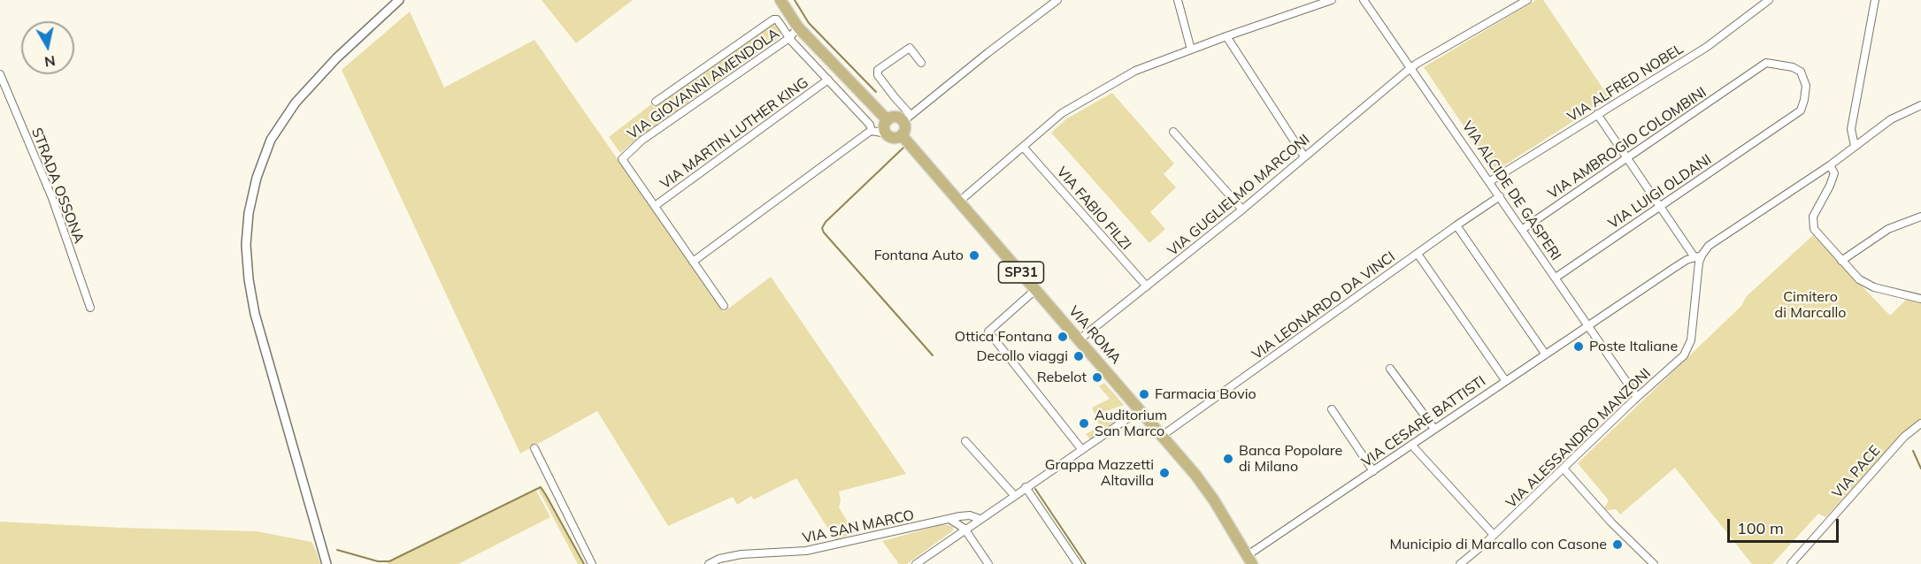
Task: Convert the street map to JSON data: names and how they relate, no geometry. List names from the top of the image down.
{
  "streets": {
    "main road": ["SP31", "VIA ROMA"],
    "street": [
      "VIA ALFRED NOBEL",
      "VIA GIOVANNI AMENDOLA",
      "VIA MARTIN LUTHER KING",
      "VIA AMBROGIO COLOMBINI",
      "STRADA OSSONA",
      "VIA ALCIDE DE GASPERI",
      "VIA LUIGI OLDANI",
      "VIA GUGLIELMO MARCONI",
      "VIA FABIO FILZI",
      "VIA LEONARDO DA VINCI",
      "VIA CESARE BATTISTI",
      "VIA ALESSANDRO MANZONI",
      "VIA PACE",
      "VIA SAN MARCO"
    ]
  },
  "crossings": [
    ["VIA ALFRED NOBEL", "VIA ALCIDE DE GASPERI"],
    ["VIA GIOVANNI AMENDOLA", "VIA MARTIN LUTHER KING"],
    ["VIA AMBROGIO COLOMBINI", "VIA ALCIDE DE GASPERI"],
    ["VIA AMBROGIO COLOMBINI", "VIA LUIGI OLDANI"],
    ["VIA ALCIDE DE GASPERI", "VIA LUIGI OLDANI"],
    ["VIA ALCIDE DE GASPERI", "VIA GUGLIELMO MARCONI"],
    ["VIA ALCIDE DE GASPERI", "VIA LEONARDO DA VINCI"],
    ["VIA ALCIDE DE GASPERI", "VIA CESARE BATTISTI"],
    ["VIA ALCIDE DE GASPERI", "VIA ALESSANDRO MANZONI"],
    ["VIA GUGLIELMO MARCONI", "VIA FABIO FILZI"],
    ["VIA GUGLIELMO MARCONI", "VIA ROMA"],
    ["VIA LEONARDO DA VINCI", "VIA ROMA"],
    ["VIA ROMA", "VIA CESARE BATTISTI"],
    ["VIA CESARE BATTISTI", "VIA ALESSANDRO MANZONI"]
  ],
  "parks": ["Cimitero di Marcallo"],
  "places": [
    "Fontana Auto",
    "Ottica Fontana",
    "Poste Italiane",
    "Decollo viaggi",
    "Rebelot",
    "Farmacia Bovio",
    "Auditorium San Marco",
    "Banca Popolare di Milano",
    "Grappa Mazzetti Altavilla",
    "Municipio di Marcallo con Casone"
  ],
  "scale_bar": "100 m",
  "north": "bottom"
}
